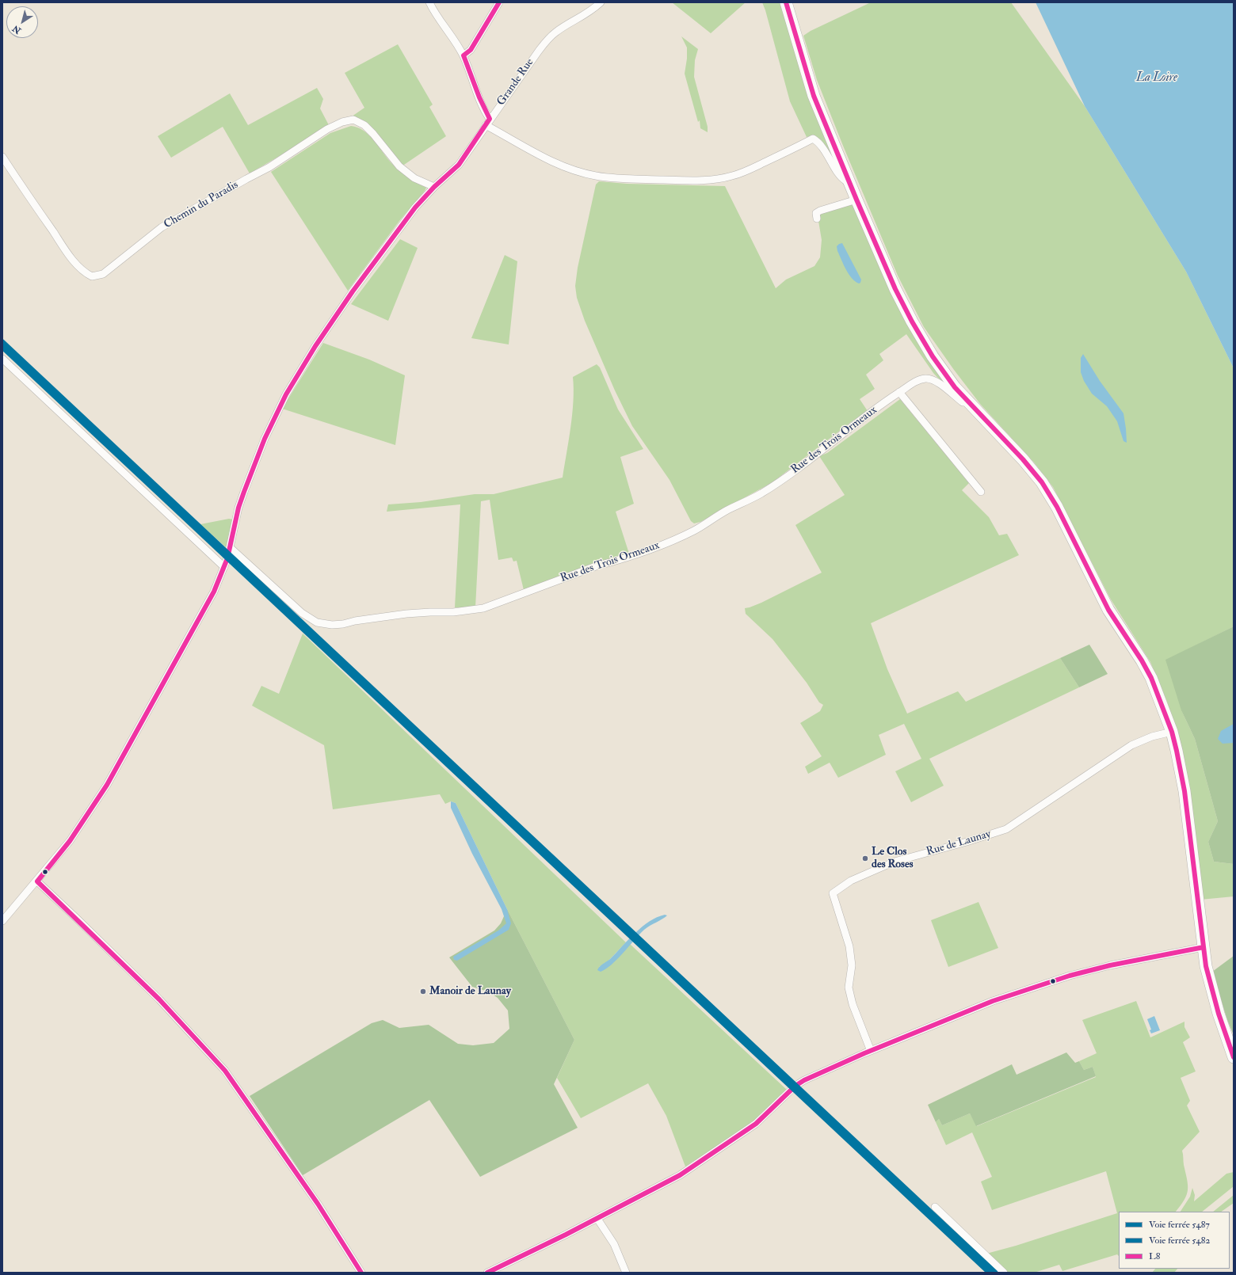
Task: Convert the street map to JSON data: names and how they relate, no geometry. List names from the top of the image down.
{
  "streets": {
    "street": [
      "Grande Rue",
      "Chemin du Paradis",
      "Rue des Trois Ormeaux",
      "Rue de Launay"
    ]
  },
  "crossings": [
    ["Grande Rue", "Chemin du Paradis"],
    ["Grande Rue", "Rue des Trois Ormeaux"]
  ],
  "water": ["La Loire"],
  "places": ["Le Clos des Roses", "Manoir de Launay"],
  "lines": ["transit line L8", "rail line 5487", "rail line 5482"],
  "legend": ["Voie ferrée 5487", "Voie ferrée 5482", "L8"],
  "north": "bottom left"
}
